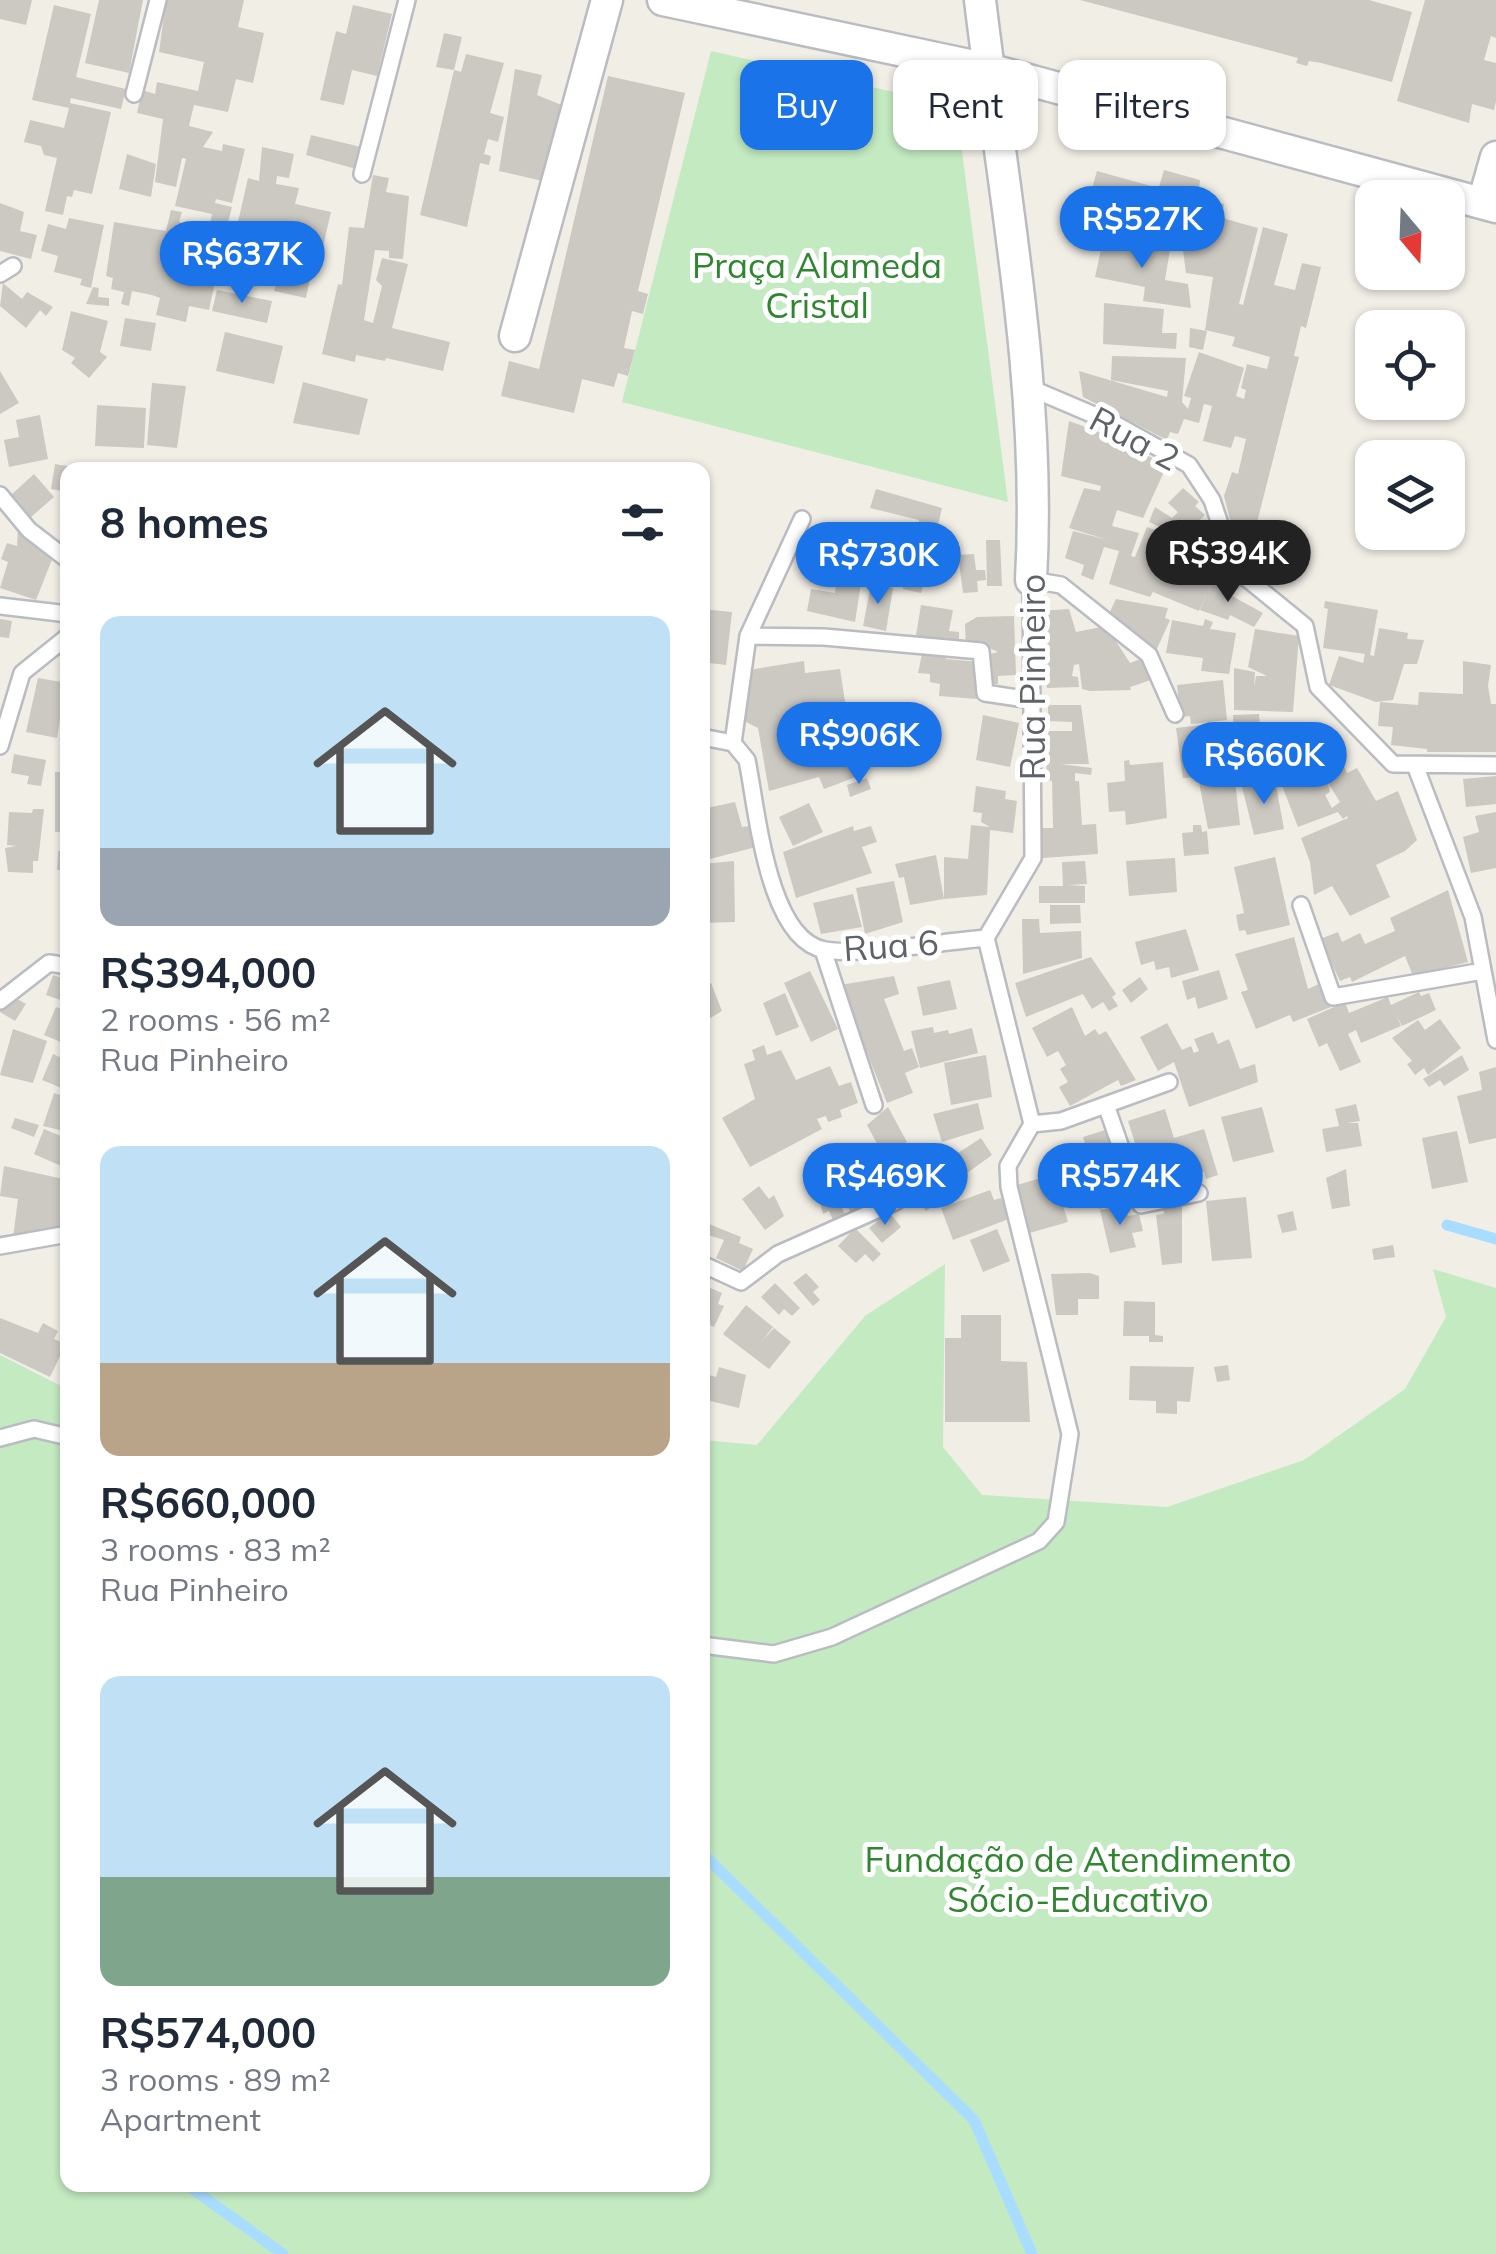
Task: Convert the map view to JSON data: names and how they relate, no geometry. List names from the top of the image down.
{
  "streets": {
    "street": ["Rua Pinheiro"],
    "lane": ["Rua 2", "Rua 6"]
  },
  "crossings": [
    ["Rua 2", "Rua Pinheiro"],
    ["Rua Pinheiro", "Rua 6"]
  ],
  "parks": ["Praça Alameda Cristal", "Fundação de Atendimento Sócio-Educativo"],
  "north": "bottom",
  "page": {
    "chip": ["Buy", "Rent", "Filters"],
    "price": [
      "R$527K",
      "R$637K",
      "R$394K",
      "R$730K",
      "R$906K",
      "R$660K",
      "R$469K",
      "R$574K"
    ],
    "heading": "8 homes",
    "list": [
      {
        "name": "R$394,000",
        "note": "2 rooms · 56 m² · Rua Pinheiro"
      },
      {
        "name": "R$660,000",
        "note": "3 rooms · 83 m² · Rua Pinheiro"
      },
      {
        "name": "R$574,000",
        "note": "3 rooms · 89 m² · Apartment"
      }
    ]
  }
}
